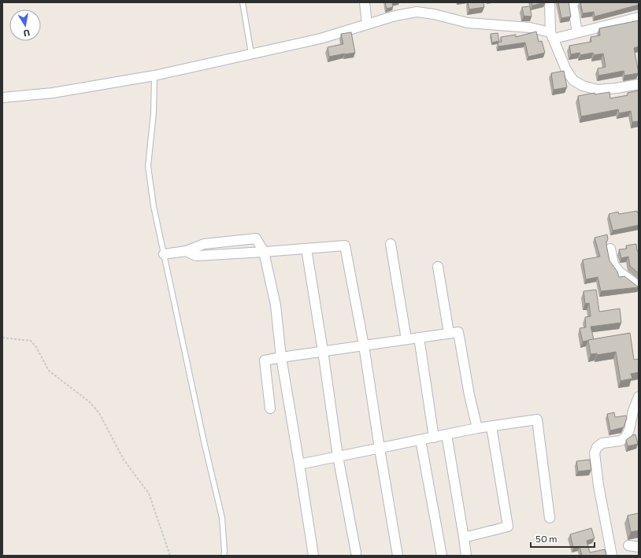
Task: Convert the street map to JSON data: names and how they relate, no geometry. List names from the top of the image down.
{
  "scale_bar": "50 m",
  "north": "bottom"
}
